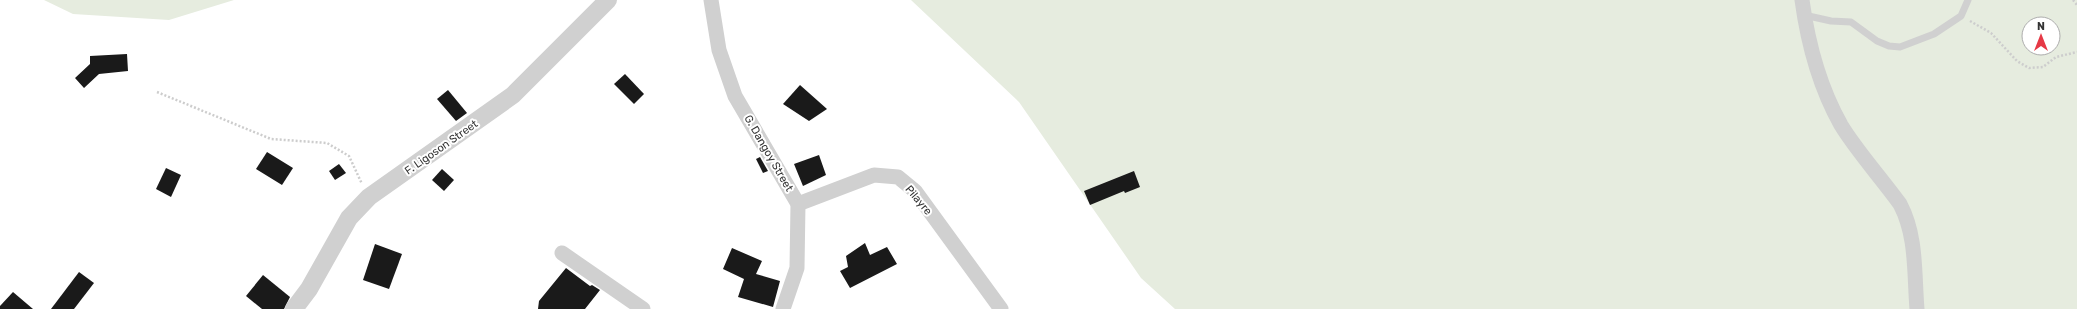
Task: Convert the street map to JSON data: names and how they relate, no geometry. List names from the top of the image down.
{
  "streets": {
    "street": ["F. Ligoson Street", "G. Dangoy Street", "Pilayre"]
  },
  "crossings": [
    ["G. Dangoy Street", "Pilayre"]
  ],
  "north": "top"
}
